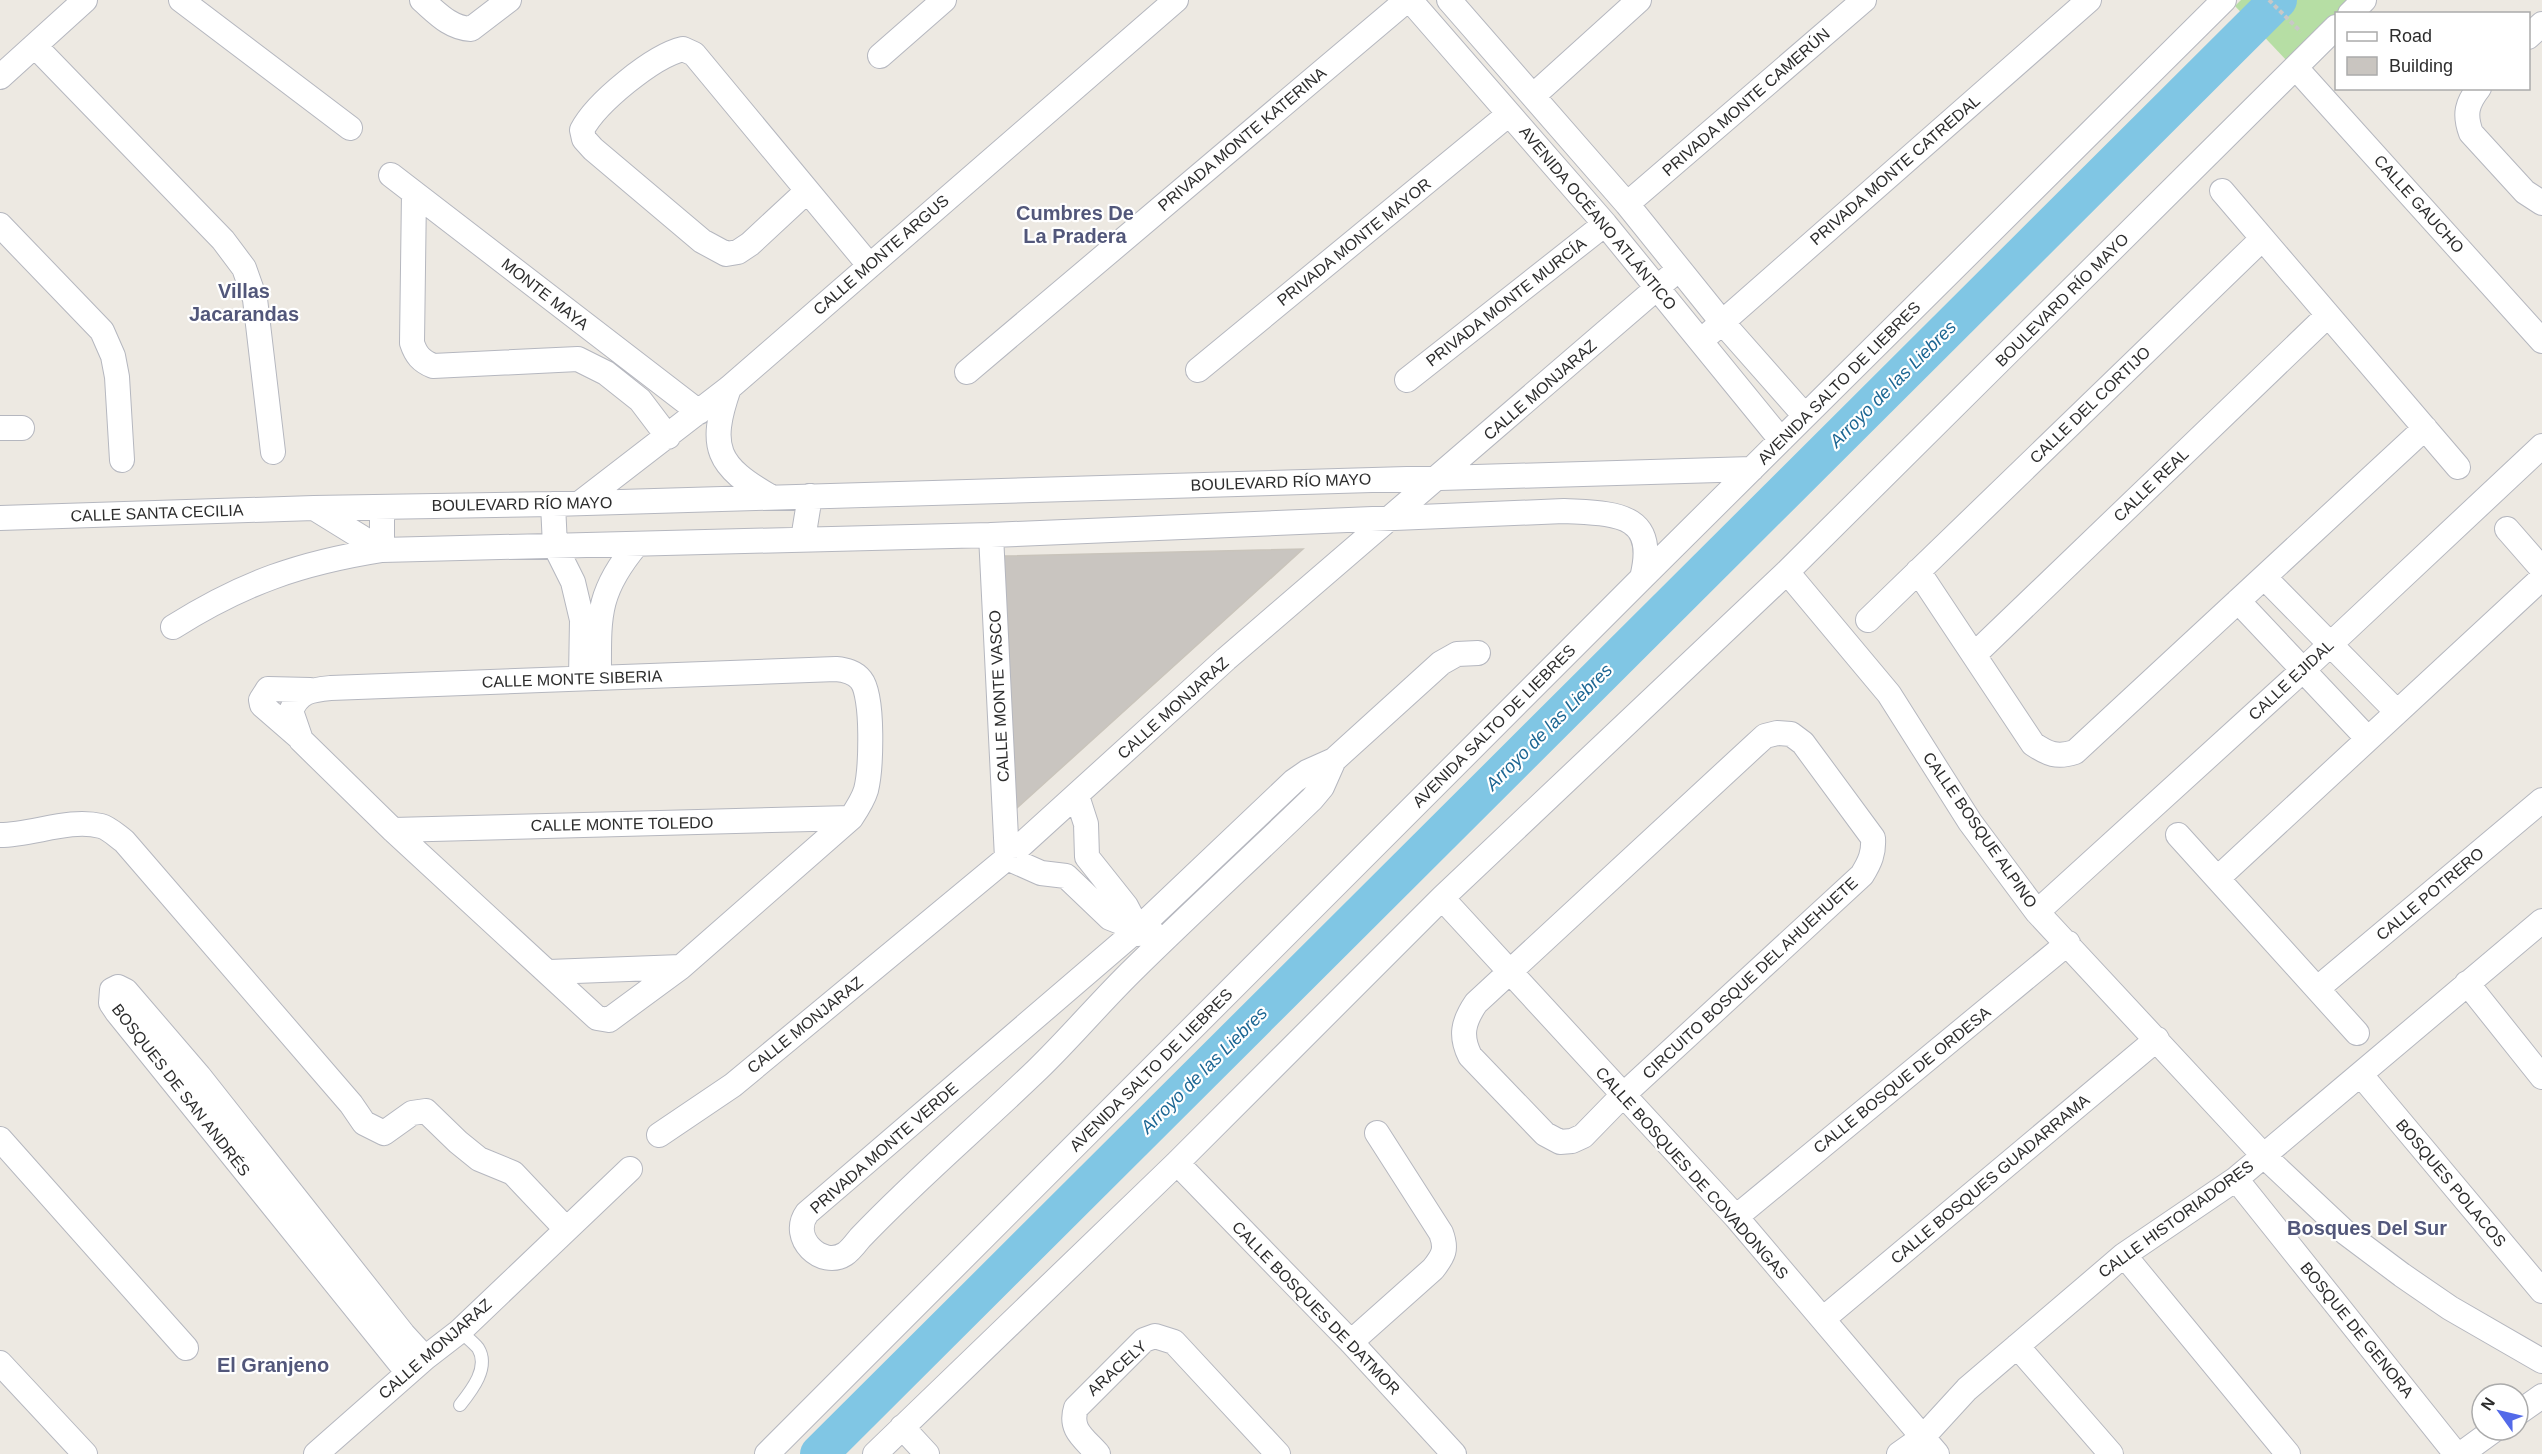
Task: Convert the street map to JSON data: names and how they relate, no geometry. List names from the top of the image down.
{
  "streets": {
    "street": [
      "PRIVADA MONTE CAMERÚN",
      "PRIVADA MONTE KATERINA",
      "PRIVADA MONTE CATREDAL",
      "CALLE GAUCHO",
      "AVENIDA OCÉANO ATLÁNTICO",
      "PRIVADA MONTE MAYOR",
      "CALLE MONTE ARGUS",
      "MONTE MAYA",
      "BOULEVARD RÍO MAYO",
      "PRIVADA MONTE MURCÍA",
      "AVENIDA SALTO DE LIEBRES",
      "CALLE MONJARAZ",
      "CALLE DEL CORTIJO",
      "CALLE REAL",
      "CALLE SANTA CECILIA",
      "CALLE MONTE SIBERIA",
      "CALLE EJIDAL",
      "CALLE MONTE VASCO",
      "CALLE MONTE TOLEDO",
      "CALLE BOSQUE ALPINO",
      "CALLE POTRERO",
      "CIRCUITO BOSQUE DEL AHUEHUETE",
      "CALLE BOSQUE DE ORDESA",
      "BOSQUES DE SAN ANDRÉS",
      "PRIVADA MONTE VERDE",
      "CALLE BOSQUES DE COVADONGAS",
      "CALLE BOSQUES GUADARRAMA",
      "BOSQUES POLACOS",
      "CALLE HISTORIADORES",
      "CALLE BOSQUES DE DATMOR",
      "BOSQUE DE GENORA",
      "ARACELY"
    ]
  },
  "crossings": [
    ["PRIVADA MONTE CAMERÚN", "AVENIDA OCÉANO ATLÁNTICO"],
    ["PRIVADA MONTE KATERINA", "AVENIDA OCÉANO ATLÁNTICO"],
    ["PRIVADA MONTE CATREDAL", "AVENIDA OCÉANO ATLÁNTICO"],
    ["CALLE GAUCHO", "BOULEVARD RÍO MAYO"],
    ["AVENIDA OCÉANO ATLÁNTICO", "PRIVADA MONTE MAYOR"],
    ["AVENIDA OCÉANO ATLÁNTICO", "PRIVADA MONTE MURCÍA"],
    ["AVENIDA OCÉANO ATLÁNTICO", "AVENIDA SALTO DE LIEBRES"],
    ["AVENIDA OCÉANO ATLÁNTICO", "CALLE MONJARAZ"],
    ["CALLE MONTE ARGUS", "MONTE MAYA"],
    ["CALLE MONTE ARGUS", "BOULEVARD RÍO MAYO"],
    ["BOULEVARD RÍO MAYO", "AVENIDA SALTO DE LIEBRES"],
    ["BOULEVARD RÍO MAYO", "CALLE MONJARAZ"],
    ["BOULEVARD RÍO MAYO", "CALLE SANTA CECILIA"],
    ["BOULEVARD RÍO MAYO", "CALLE BOSQUE ALPINO"],
    ["CALLE MONJARAZ", "CALLE MONTE VASCO"],
    ["CALLE MONJARAZ", "BOSQUES DE SAN ANDRÉS"],
    ["CALLE MONTE SIBERIA", "CALLE MONTE TOLEDO"],
    ["CALLE EJIDAL", "CALLE BOSQUE ALPINO"],
    ["CALLE BOSQUE ALPINO", "CALLE BOSQUE DE ORDESA"],
    ["CALLE BOSQUE ALPINO", "CALLE BOSQUES GUADARRAMA"],
    ["CALLE BOSQUE ALPINO", "CALLE HISTORIADORES"],
    ["CIRCUITO BOSQUE DEL AHUEHUETE", "CALLE BOSQUES DE COVADONGAS"],
    ["CALLE BOSQUE DE ORDESA", "CALLE BOSQUES DE COVADONGAS"],
    ["CALLE BOSQUES DE COVADONGAS", "CALLE BOSQUES GUADARRAMA"],
    ["CALLE BOSQUES DE COVADONGAS", "CALLE HISTORIADORES"],
    ["BOSQUES POLACOS", "CALLE HISTORIADORES"],
    ["CALLE HISTORIADORES", "BOSQUE DE GENORA"]
  ],
  "districts": [
    "Cumbres De La Pradera",
    "Villas Jacarandas",
    "Bosques Del Sur",
    "El Granjeno"
  ],
  "water": ["Arroyo de las Liebres"],
  "legend": ["Road", "Building"],
  "north": "top left"
}
